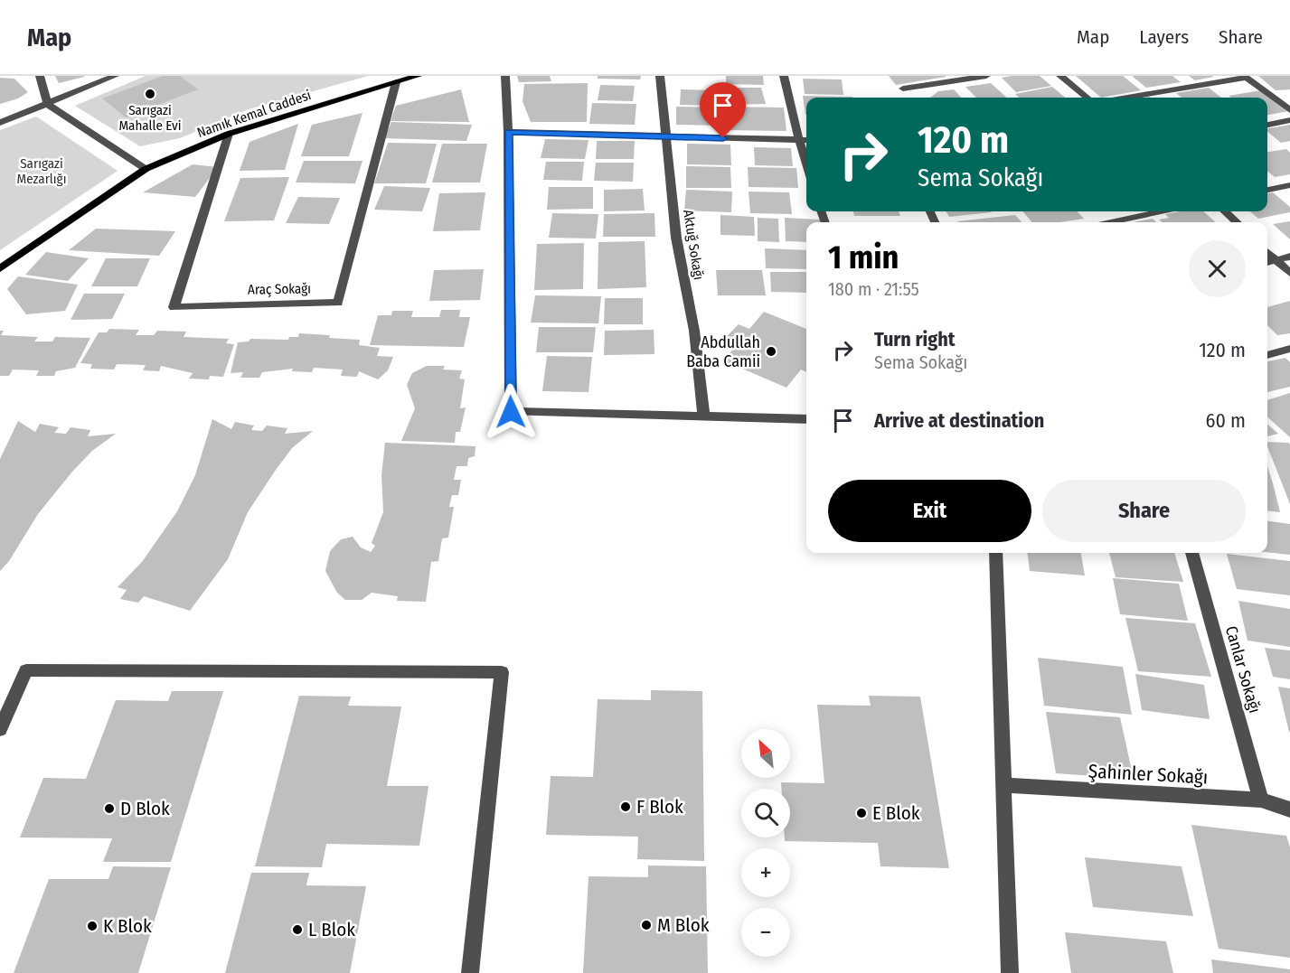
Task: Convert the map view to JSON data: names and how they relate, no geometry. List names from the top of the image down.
{
  "streets": {
    "main road": ["Namık Kemal Caddesi"],
    "street": [
      "Aktuğ Sokağı",
      "Araç Sokağı",
      "Canlar Sokağı",
      "Şahinler Sokağı"
    ]
  },
  "crossings": [
    ["Namık Kemal Caddesi", "Araç Sokağı"],
    ["Canlar Sokağı", "Şahinler Sokağı"]
  ],
  "parks": ["Sarıgazi Mezarlığı"],
  "places": [
    "Sarıgazi Mahalle Evi",
    "Abdullah Baba Camii",
    "F Blok",
    "D Blok",
    "E Blok",
    "M Blok",
    "K Blok",
    "L Blok"
  ],
  "north": "top left",
  "page": {
    "header": "Map",
    "nav": ["Map", "Layers", "Share"],
    "turn": ["120 m", "Sema Sokağı"],
    "heading": ["1 min", "180 m · 21:55"],
    "list": [
      {
        "name": "Turn right",
        "note": "Sema Sokağı",
        "value": "120 m"
      },
      {
        "name": "Arrive at destination",
        "value": "60 m"
      }
    ],
    "buttons": ["Exit", "Share"],
    "map_buttons": ["+", "−"]
  }
}
